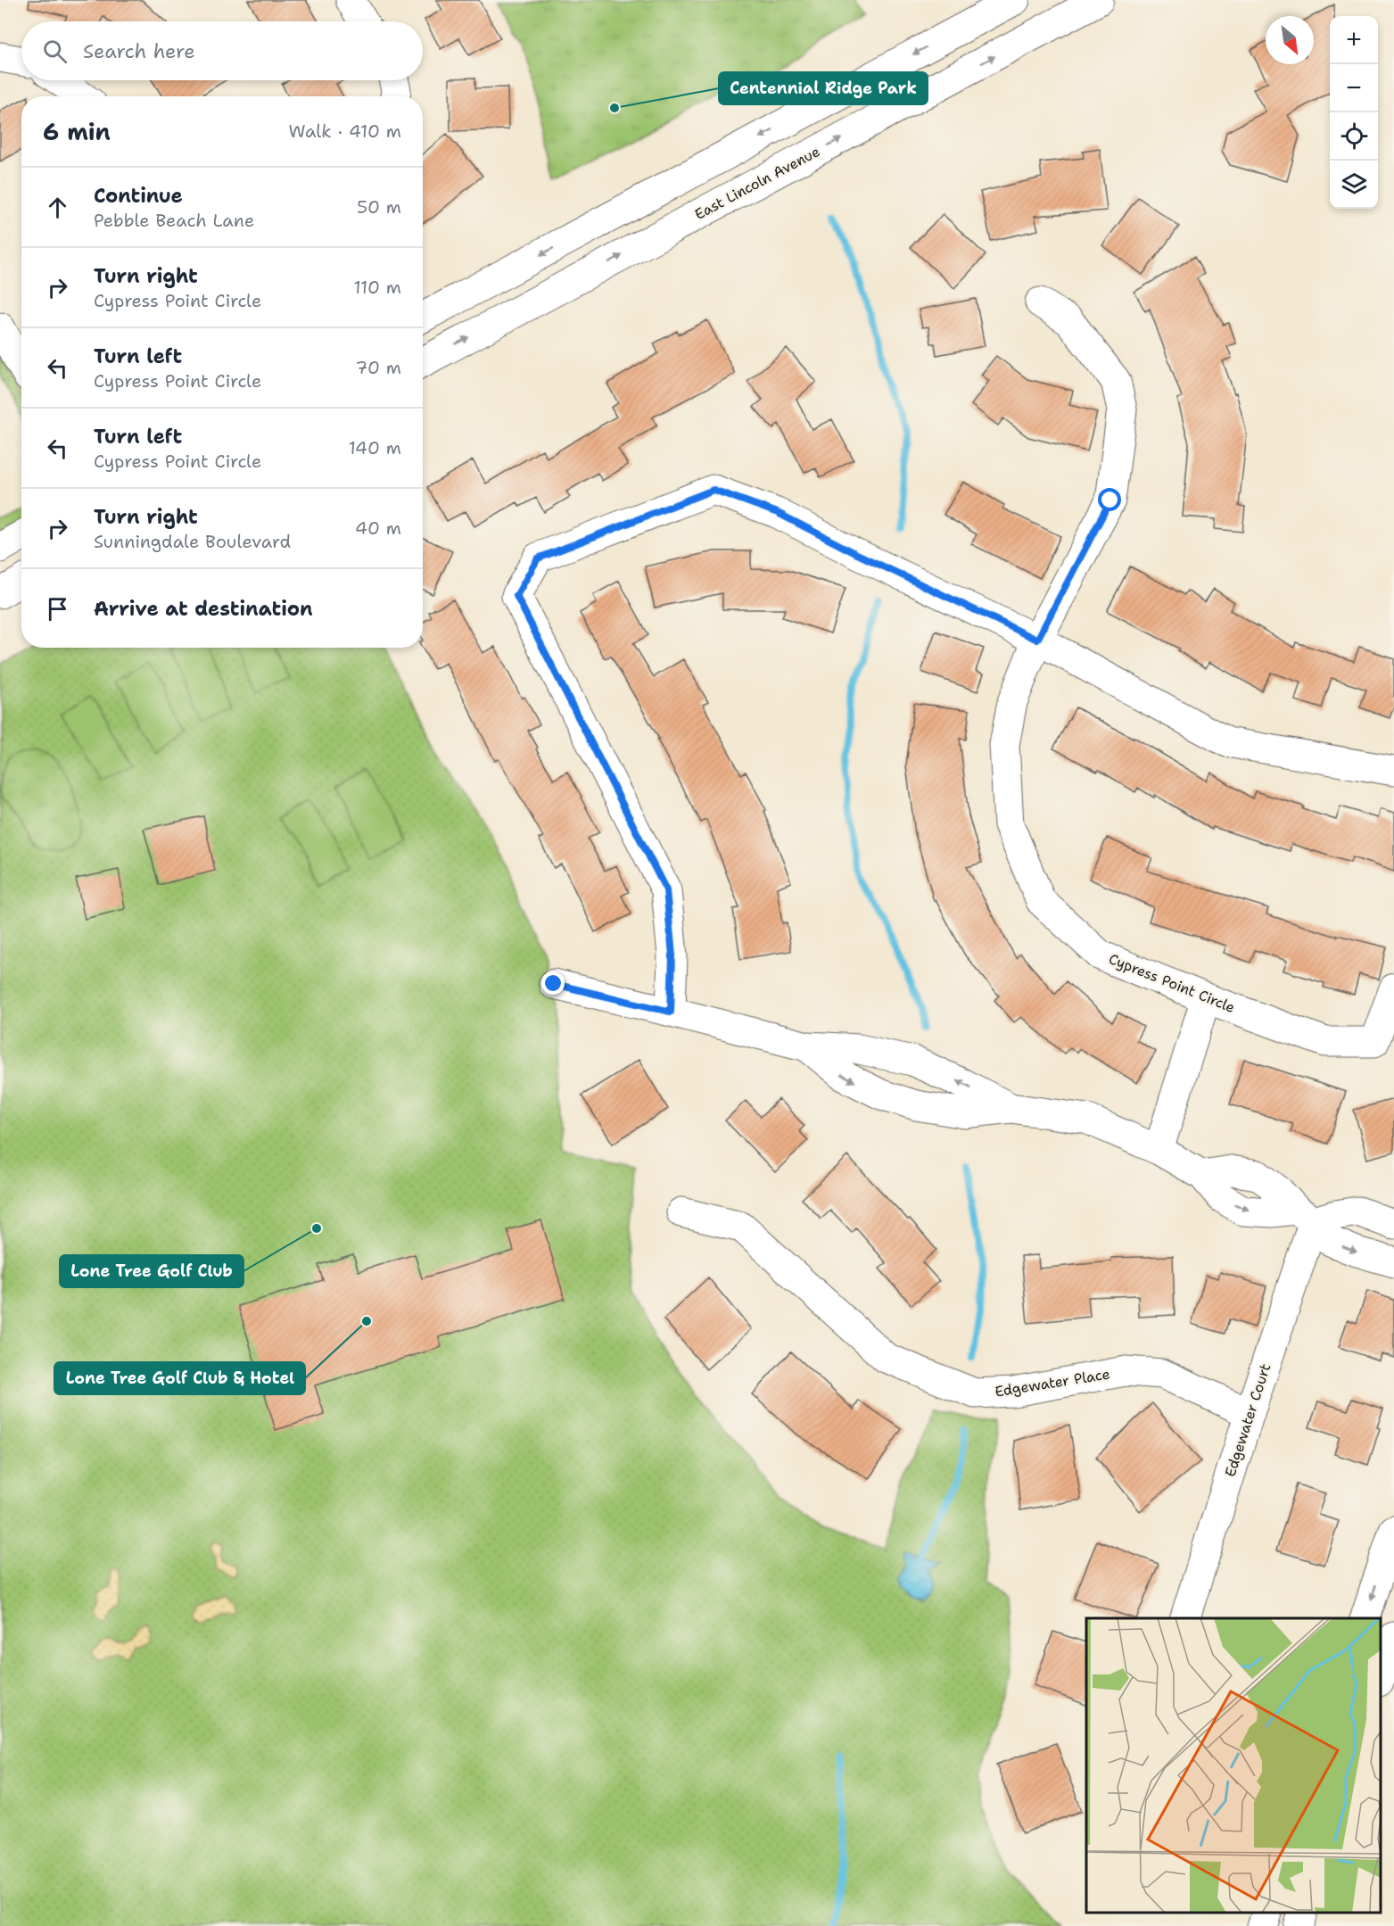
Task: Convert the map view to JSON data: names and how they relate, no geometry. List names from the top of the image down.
{
  "streets": {
    "street": [
      "East Lincoln Avenue",
      "Cypress Point Circle",
      "Edgewater Place",
      "Edgewater Court"
    ]
  },
  "crossings": [
    ["Edgewater Place", "Edgewater Court"]
  ],
  "places": ["Centennial Ridge Park", "Lone Tree Golf Club", "Lone Tree Golf Club & Hotel"],
  "north": "bottom right",
  "page": {
    "map_buttons": ["+", "−"],
    "search": "Search here",
    "heading": ["6 min", "Walk · 410 m"],
    "list": [
      ["Continue", "Pebble Beach Lane", "50 m"],
      ["Turn right", "Cypress Point Circle", "110 m"],
      ["Turn left", "Cypress Point Circle", "70 m"],
      ["Turn left", "Cypress Point Circle", "140 m"],
      ["Turn right", "Sunningdale Boulevard", "40 m"],
      "Arrive at destination"
    ]
  }
}
